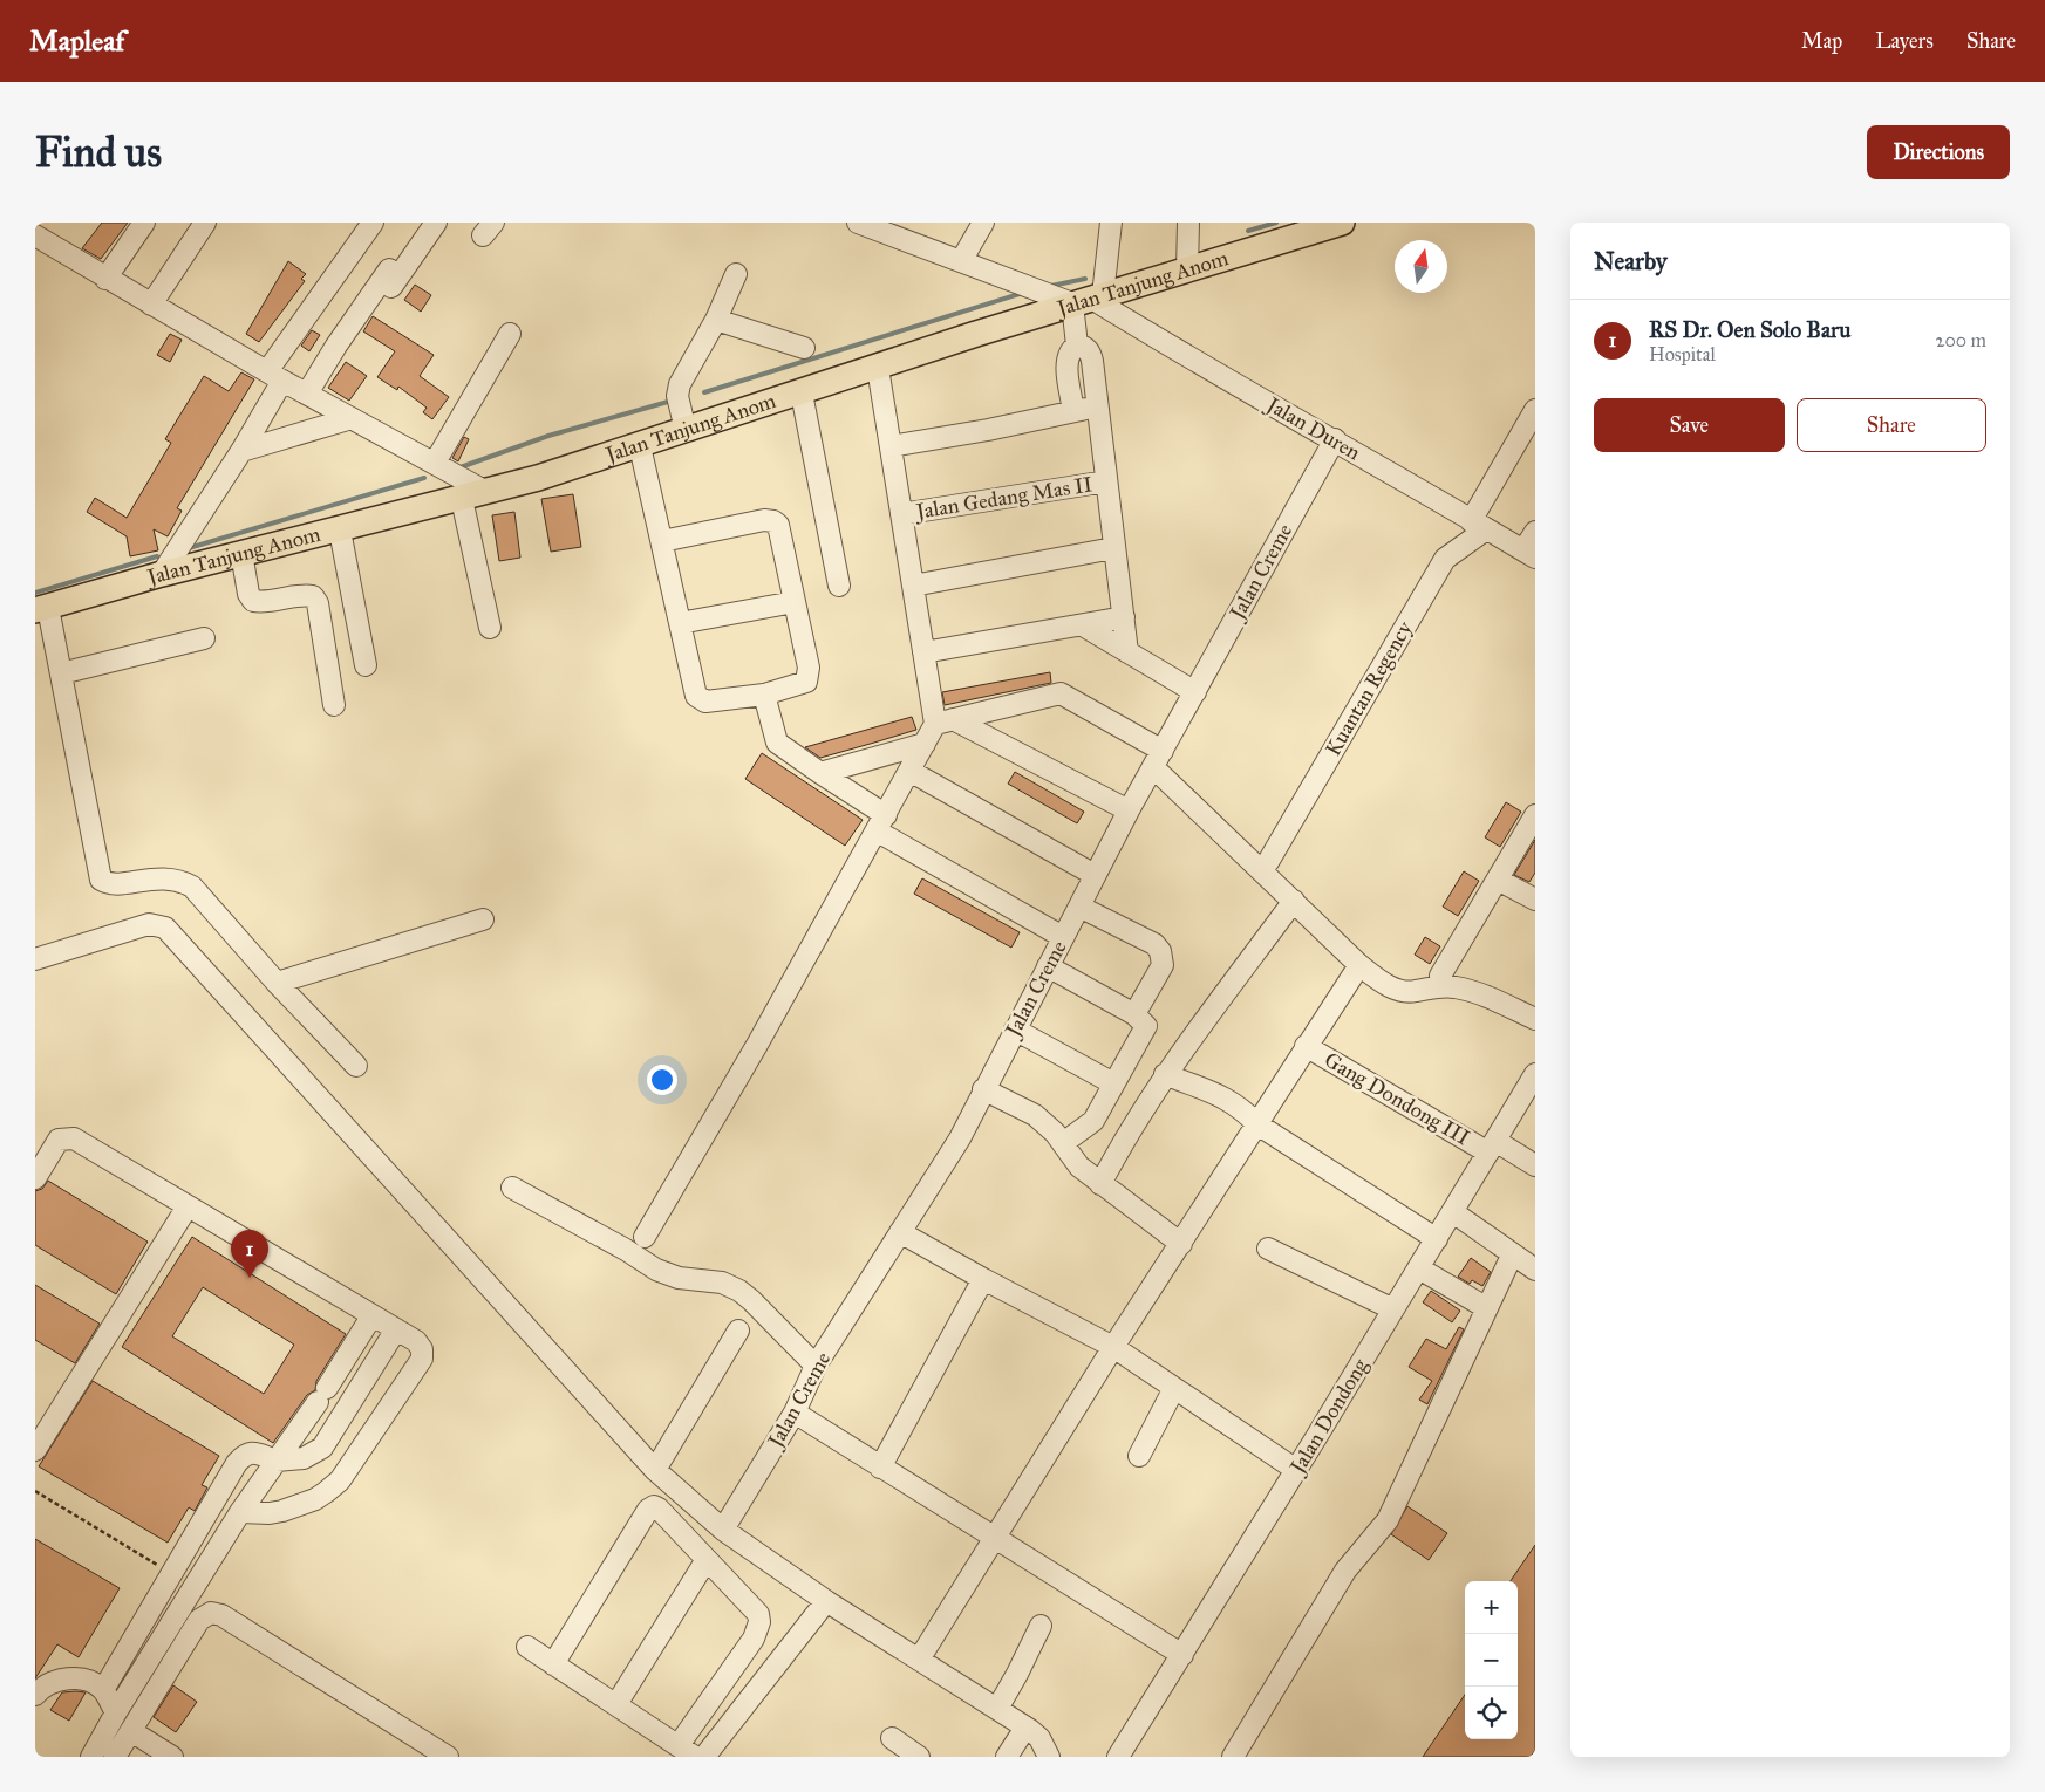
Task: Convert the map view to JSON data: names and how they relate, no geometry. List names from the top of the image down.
{
  "streets": {
    "main road": ["Jalan Tanjung Anom"],
    "street": [
      "Jalan Duren",
      "Jalan Gedang Mas II",
      "Jalan Creme",
      "Kuantan Regency",
      "Gang Dondong III",
      "Jalan Dondong"
    ]
  },
  "crossings": [
    ["Jalan Tanjung Anom", "Jalan Duren"],
    ["Jalan Duren", "Jalan Creme"],
    ["Jalan Duren", "Kuantan Regency"],
    ["Gang Dondong III", "Jalan Dondong"]
  ],
  "north": "top",
  "page": {
    "header": "Mapleaf",
    "nav": ["Map", "Layers", "Share"],
    "buttons": [
      "Directions",
      ["Save", "Share"]
    ],
    "title": "Find us",
    "heading": "Nearby",
    "list": [
      {
        "mark": "1",
        "name": "RS Dr. Oen Solo Baru",
        "note": "Hospital",
        "value": "200 m"
      }
    ],
    "pins": "1",
    "map_buttons": ["+", "−"]
  }
}
